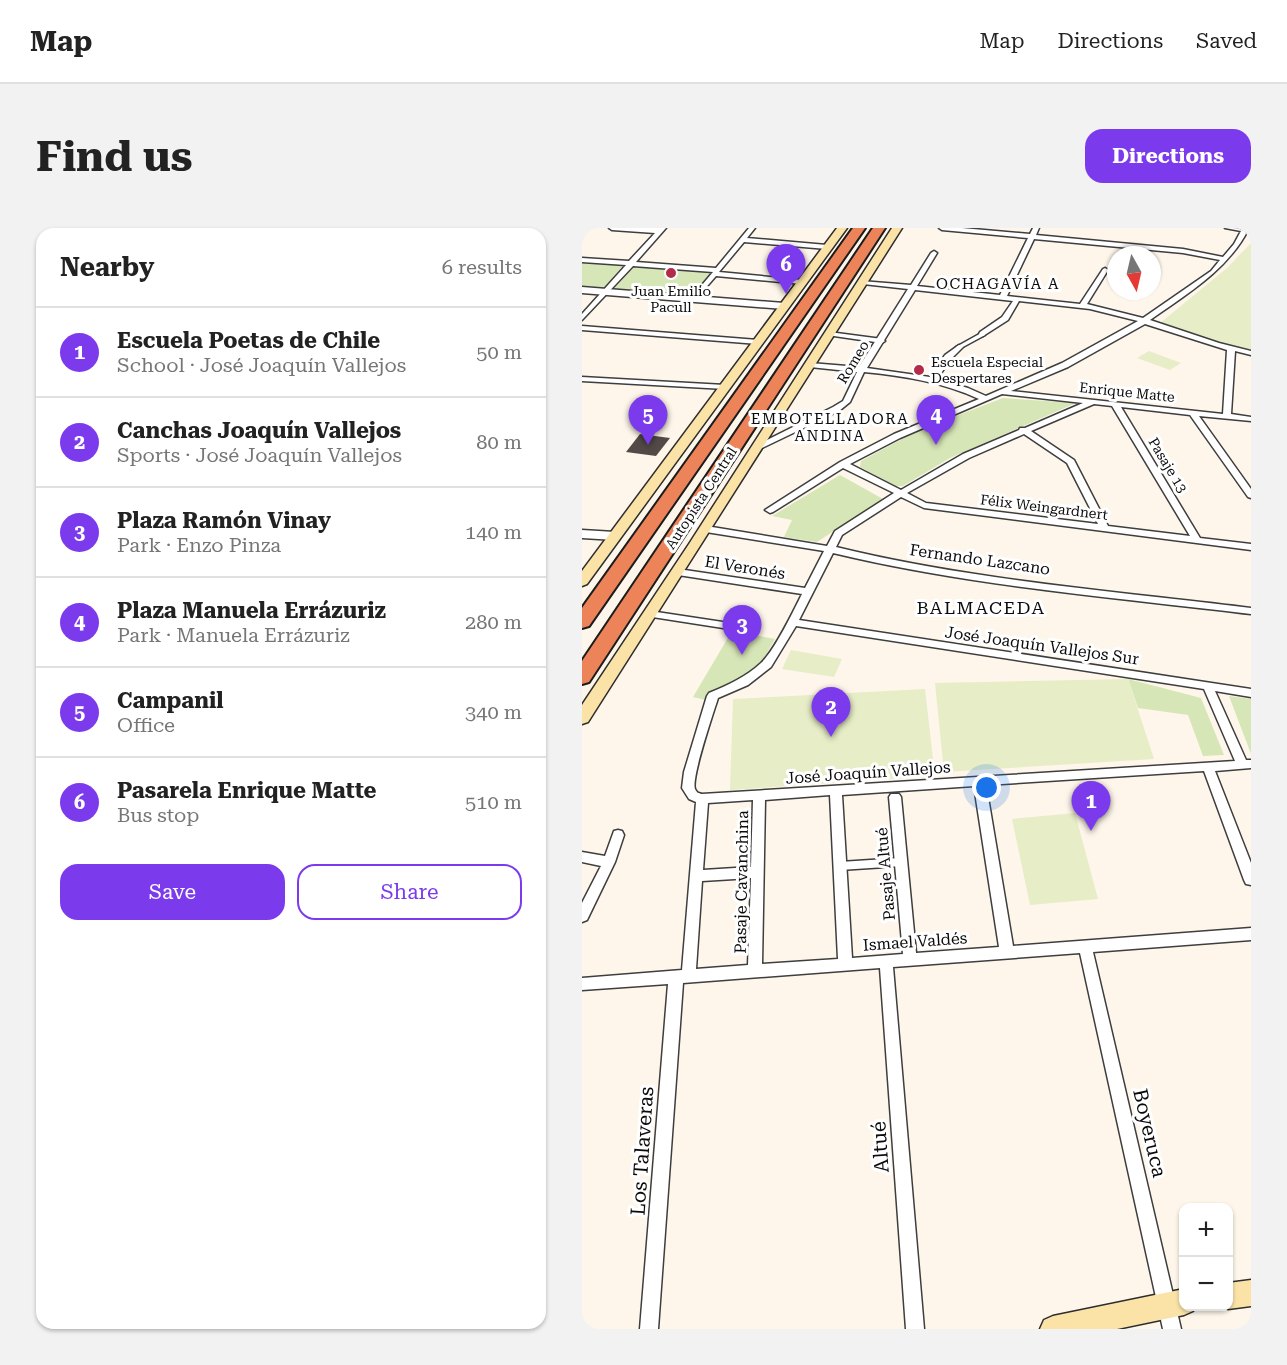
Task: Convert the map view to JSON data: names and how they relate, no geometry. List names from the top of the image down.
{
  "streets": {
    "highway": ["Autopista Central"],
    "street": [
      "Romeo",
      "Enrique Matte",
      "Pasaje 13",
      "Félix Weingardnert",
      "Fernando Lazcano",
      "El Veronés",
      "José Joaquín Vallejos Sur",
      "José Joaquín Vallejos",
      "Pasaje Altué",
      "Pasaje Cavanchina",
      "Ismael Valdés",
      "Boyeruca",
      "Altué",
      "Los Talaveras"
    ]
  },
  "crossings": [
    ["Enrique Matte", "Pasaje 13"],
    ["Enrique Matte", "Los Talaveras"],
    ["Pasaje 13", "Félix Weingardnert"],
    ["Félix Weingardnert", "Los Talaveras"],
    ["Fernando Lazcano", "Los Talaveras"],
    ["El Veronés", "Los Talaveras"],
    ["José Joaquín Vallejos Sur", "Los Talaveras"],
    ["José Joaquín Vallejos", "Pasaje Altué"],
    ["José Joaquín Vallejos", "Pasaje Cavanchina"],
    ["José Joaquín Vallejos", "Los Talaveras"],
    ["Pasaje Altué", "Ismael Valdés"],
    ["Pasaje Cavanchina", "Ismael Valdés"],
    ["Ismael Valdés", "Boyeruca"],
    ["Ismael Valdés", "Altué"],
    ["Ismael Valdés", "Los Talaveras"]
  ],
  "districts": ["OCHAGAVÍA A", "EMBOTELLADORA ANDINA", "BALMACEDA"],
  "places": ["Juan Emilio Pacull", "Escuela Especial Despertares"],
  "north": "bottom",
  "page": {
    "header": "Map",
    "nav": ["Map", "Directions", "Saved"],
    "buttons": [
      "Directions",
      ["Save", "Share"]
    ],
    "title": "Find us",
    "heading": ["Nearby", "6 results"],
    "pins": [
      "6",
      "4",
      "5",
      "3",
      "2",
      "1"
    ],
    "list": [
      {
        "mark": "1",
        "name": "Escuela Poetas de Chile",
        "note": "School · José Joaquín Vallejos",
        "value": "50 m"
      },
      {
        "mark": "2",
        "name": "Canchas Joaquín Vallejos",
        "note": "Sports · José Joaquín Vallejos",
        "value": "80 m"
      },
      {
        "mark": "3",
        "name": "Plaza Ramón Vinay",
        "note": "Park · Enzo Pinza",
        "value": "140 m"
      },
      {
        "mark": "4",
        "name": "Plaza Manuela Errázuriz",
        "note": "Park · Manuela Errázuriz",
        "value": "280 m"
      },
      {
        "mark": "5",
        "name": "Campanil",
        "note": "Office",
        "value": "340 m"
      },
      {
        "mark": "6",
        "name": "Pasarela Enrique Matte",
        "note": "Bus stop",
        "value": "510 m"
      }
    ],
    "map_buttons": ["+", "−"]
  }
}
